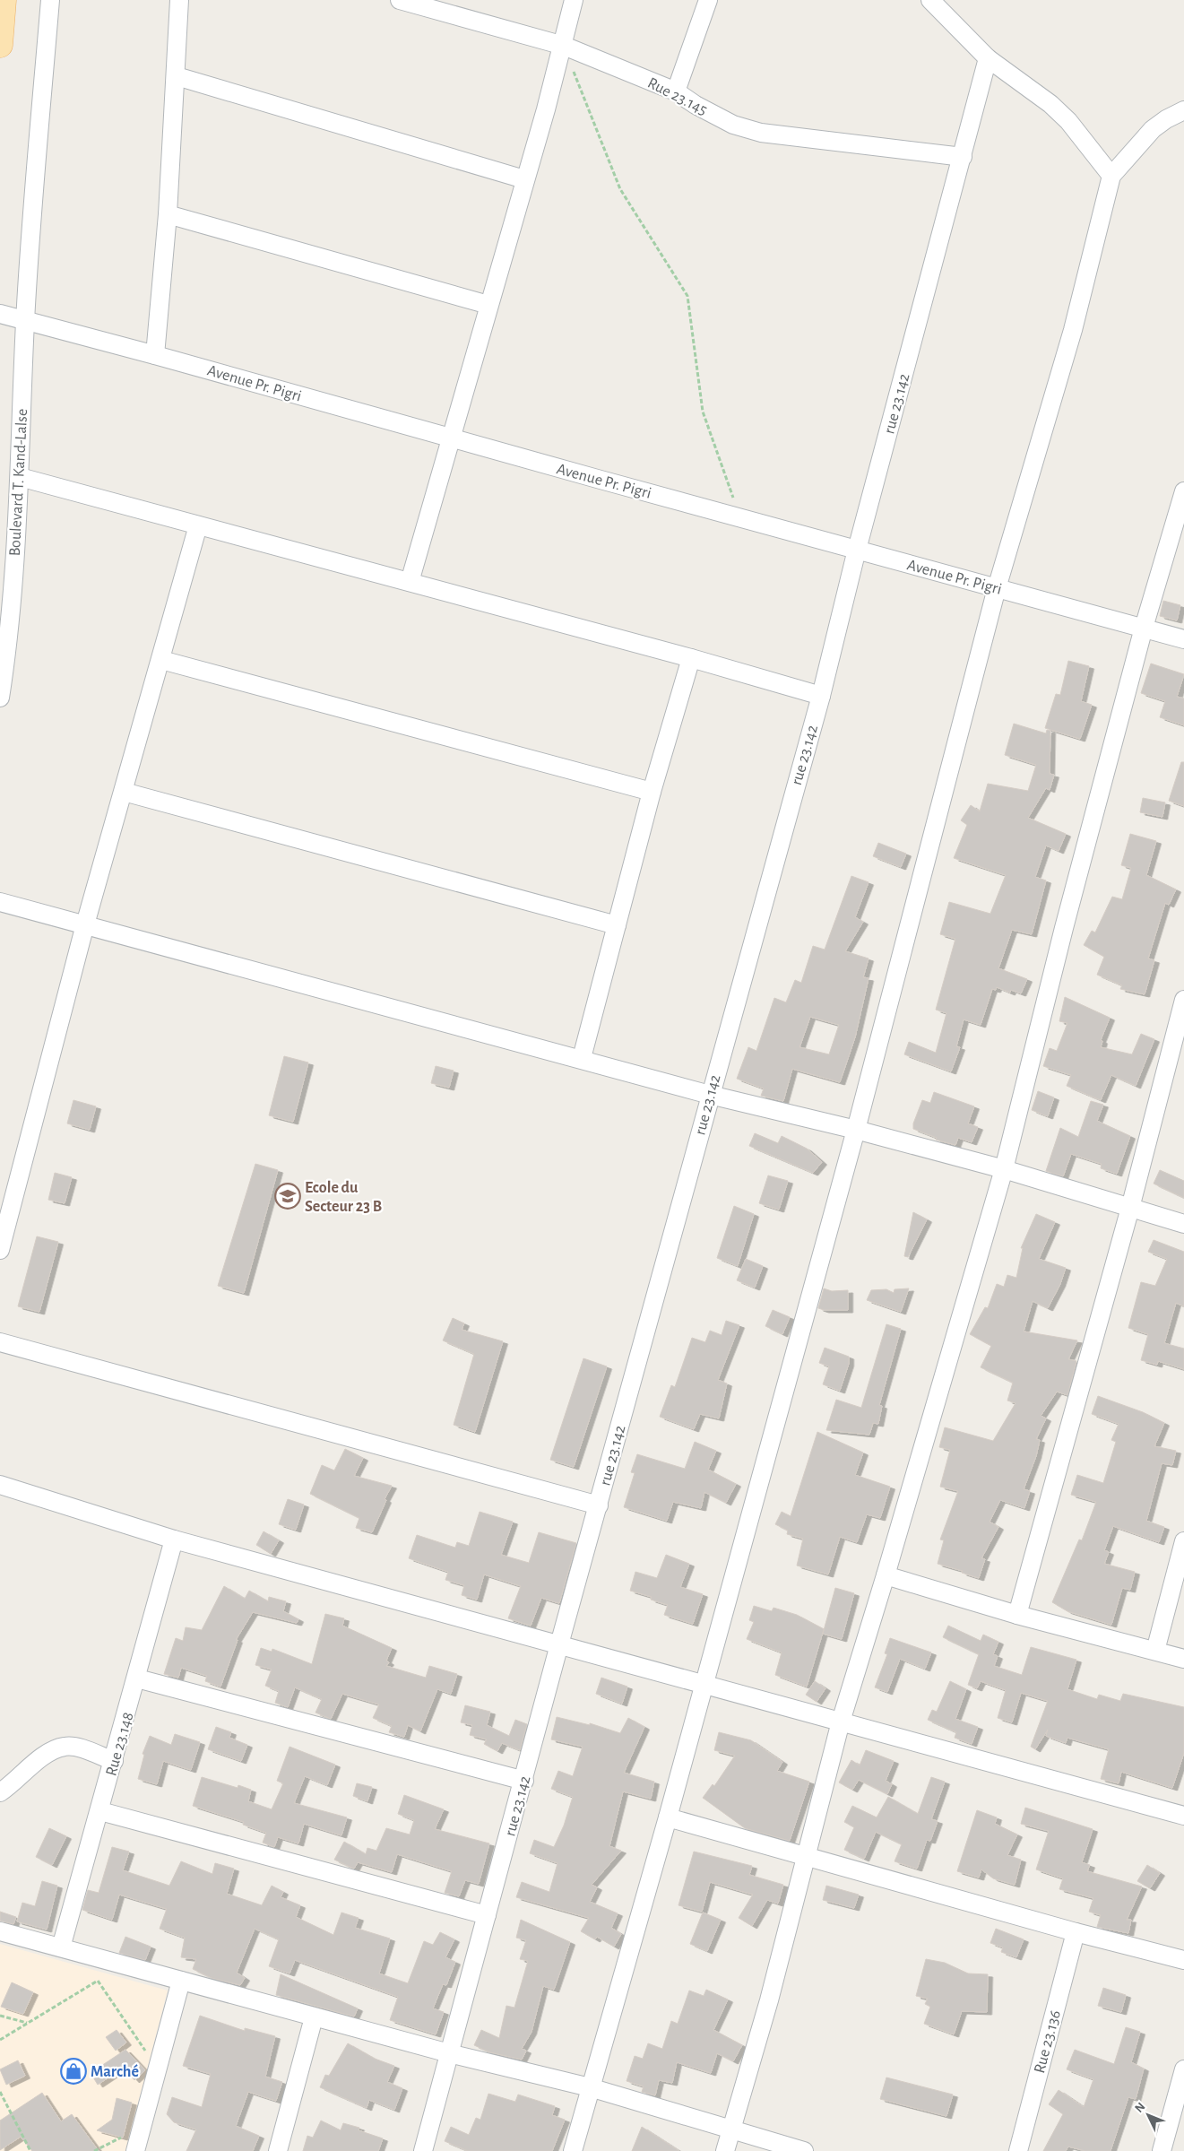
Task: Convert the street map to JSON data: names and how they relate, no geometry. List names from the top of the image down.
{
  "streets": {
    "street": [
      "Rue 23.145",
      "Avenue Pr. Pigri",
      "rue 23.142",
      "Boulevard T. Kand-Lalse",
      "Rue 23.148",
      "Rue 23.136"
    ]
  },
  "crossings": [
    ["Rue 23.145", "rue 23.142"],
    ["Avenue Pr. Pigri", "rue 23.142"],
    ["Avenue Pr. Pigri", "Boulevard T. Kand-Lalse"]
  ],
  "places": {
    "school or university": ["Ecole du Secteur 23 B"],
    "shop": ["Marché"]
  },
  "north": "top left"
}
